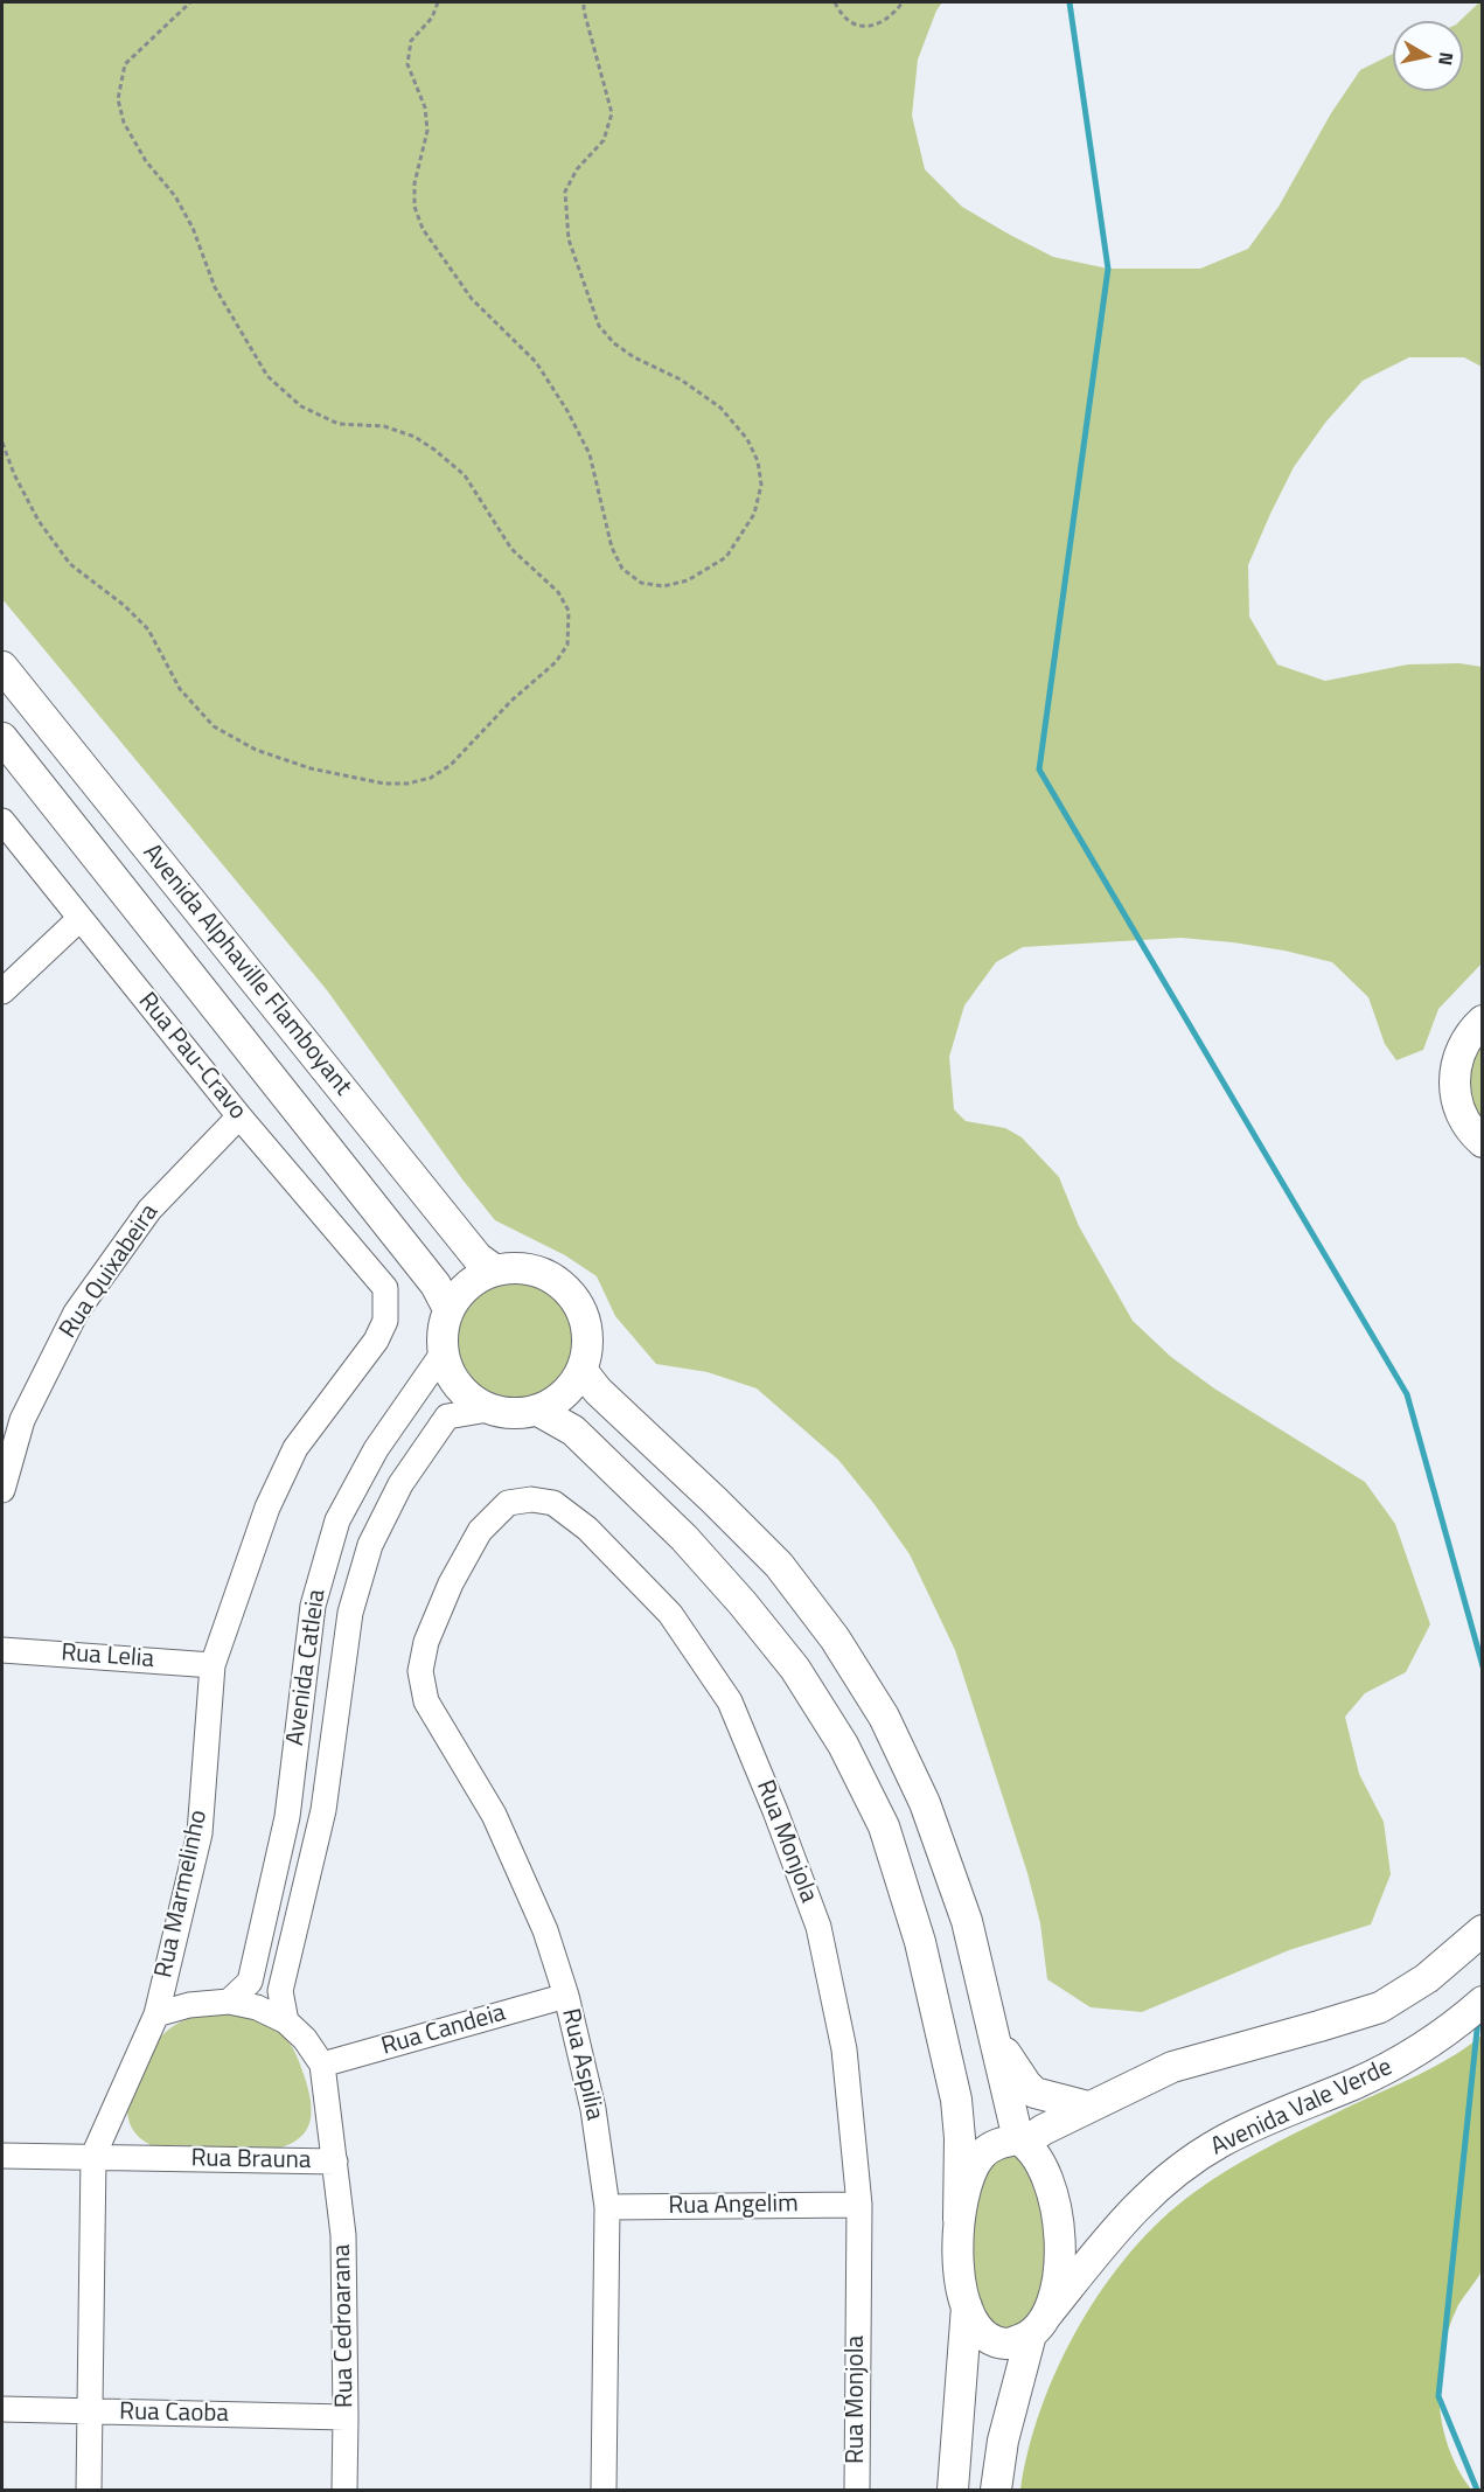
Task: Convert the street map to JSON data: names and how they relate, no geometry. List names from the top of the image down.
{
  "streets": {
    "street": [
      "Avenida Alphaville Flamboyant",
      "Rua Pau-Cravo",
      "Rua Quixabeira",
      "Rua Lelia",
      "Avenida Catleia",
      "Rua Monjola",
      "Rua Marmelinho",
      "Rua Candeia",
      "Rua Aspilia",
      "Avenida Vale Verde",
      "Rua Brauna",
      "Rua Angelim",
      "Rua Cedroarana",
      "Rua Caoba"
    ]
  },
  "crossings": [
    ["Avenida Alphaville Flamboyant", "Avenida Catleia"],
    ["Rua Pau-Cravo", "Rua Quixabeira"],
    ["Rua Pau-Cravo", "Rua Marmelinho"],
    ["Rua Lelia", "Rua Marmelinho"],
    ["Avenida Catleia", "Rua Brauna"],
    ["Rua Monjola", "Rua Aspilia"],
    ["Rua Monjola", "Rua Angelim"],
    ["Rua Marmelinho", "Rua Brauna"],
    ["Rua Marmelinho", "Rua Caoba"],
    ["Rua Candeia", "Rua Aspilia"],
    ["Rua Candeia", "Rua Brauna"],
    ["Rua Aspilia", "Rua Angelim"],
    ["Rua Brauna", "Rua Cedroarana"],
    ["Rua Cedroarana", "Rua Caoba"]
  ],
  "north": "right"
}
